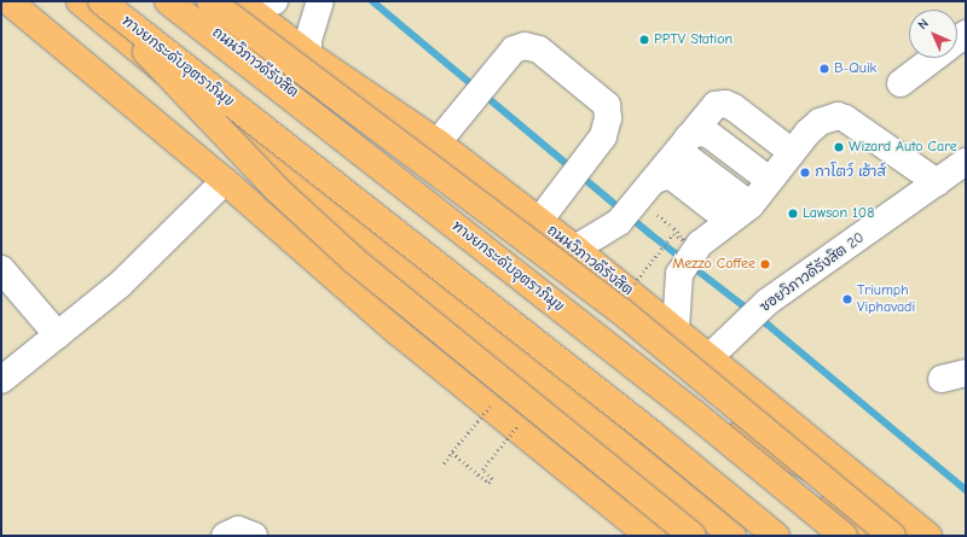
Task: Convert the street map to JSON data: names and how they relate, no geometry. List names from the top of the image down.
{
  "streets": {
    "main road": ["ทางยกระดับอุตราภิมุข", "ถนนวิภาวดีรังสิต"],
    "street": ["ซอยวิภาวดีรังสิต 20"]
  },
  "crossings": [
    ["ถนนวิภาวดีรังสิต", "ซอยวิภาวดีรังสิต 20"]
  ],
  "places": [
    "PPTV Station",
    "B-Quik",
    "Wizard Auto Care",
    "กาโตว์ เฮ้าส์",
    "Lawson 108",
    "Mezzo Coffee",
    "Triumph Viphavadi"
  ],
  "north": "top left"
}
